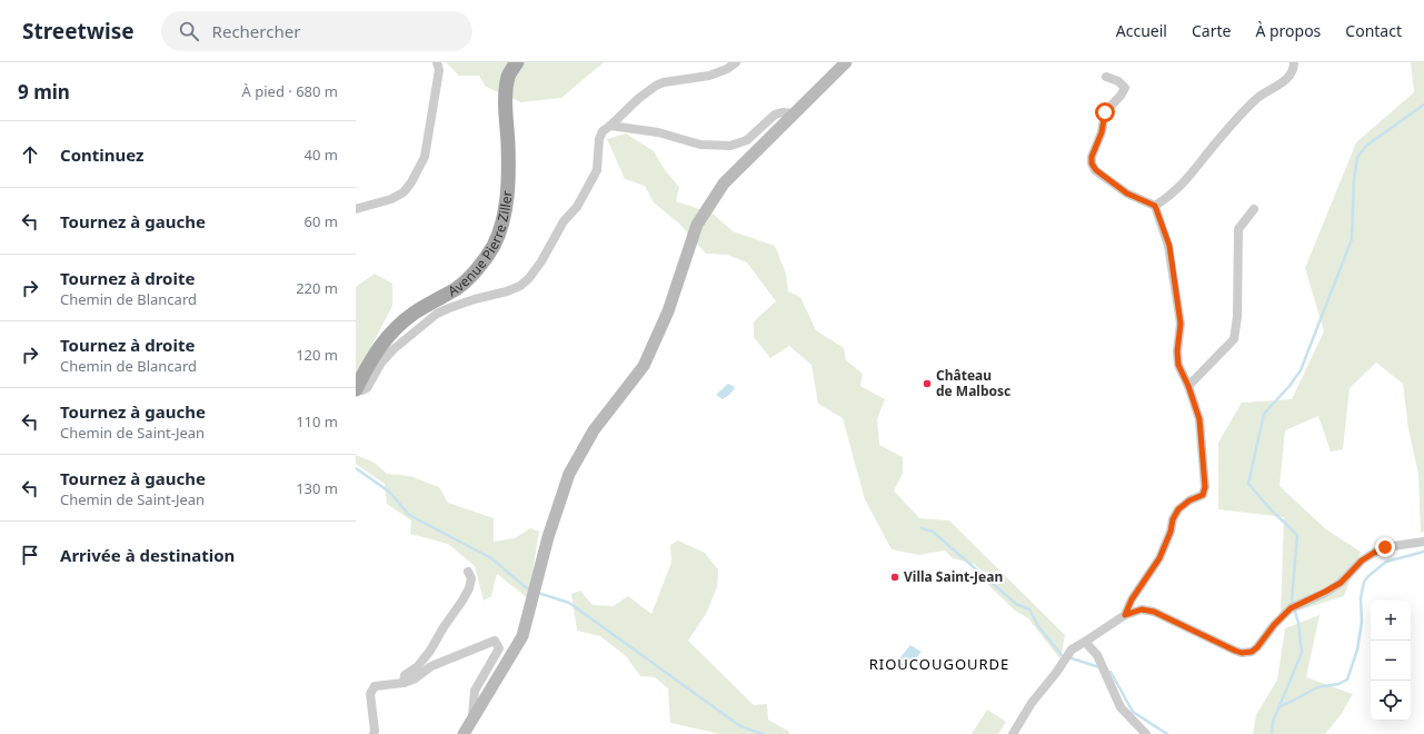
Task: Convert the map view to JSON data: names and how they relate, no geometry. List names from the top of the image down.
{
  "streets": {
    "main road": ["Avenue Pierre Ziller"]
  },
  "districts": ["RIOUCOUGOURDE"],
  "places": ["Château de Malbosc", "Villa Saint-Jean"],
  "page": {
    "header": "Streetwise",
    "search": "Rechercher",
    "nav": [
      "Accueil",
      "Carte",
      "À propos",
      "Contact"
    ],
    "heading": ["9 min", "À pied · 680 m"],
    "list": [
      ["Continuez", "40 m"],
      ["Tournez à gauche", "60 m"],
      ["Tournez à droite", "Chemin de Blancard", "220 m"],
      ["Tournez à droite", "Chemin de Blancard", "120 m"],
      ["Tournez à gauche", "Chemin de Saint-Jean", "110 m"],
      ["Tournez à gauche", "Chemin de Saint-Jean", "130 m"],
      "Arrivée à destination"
    ],
    "map_buttons": ["+", "−"]
  }
}
